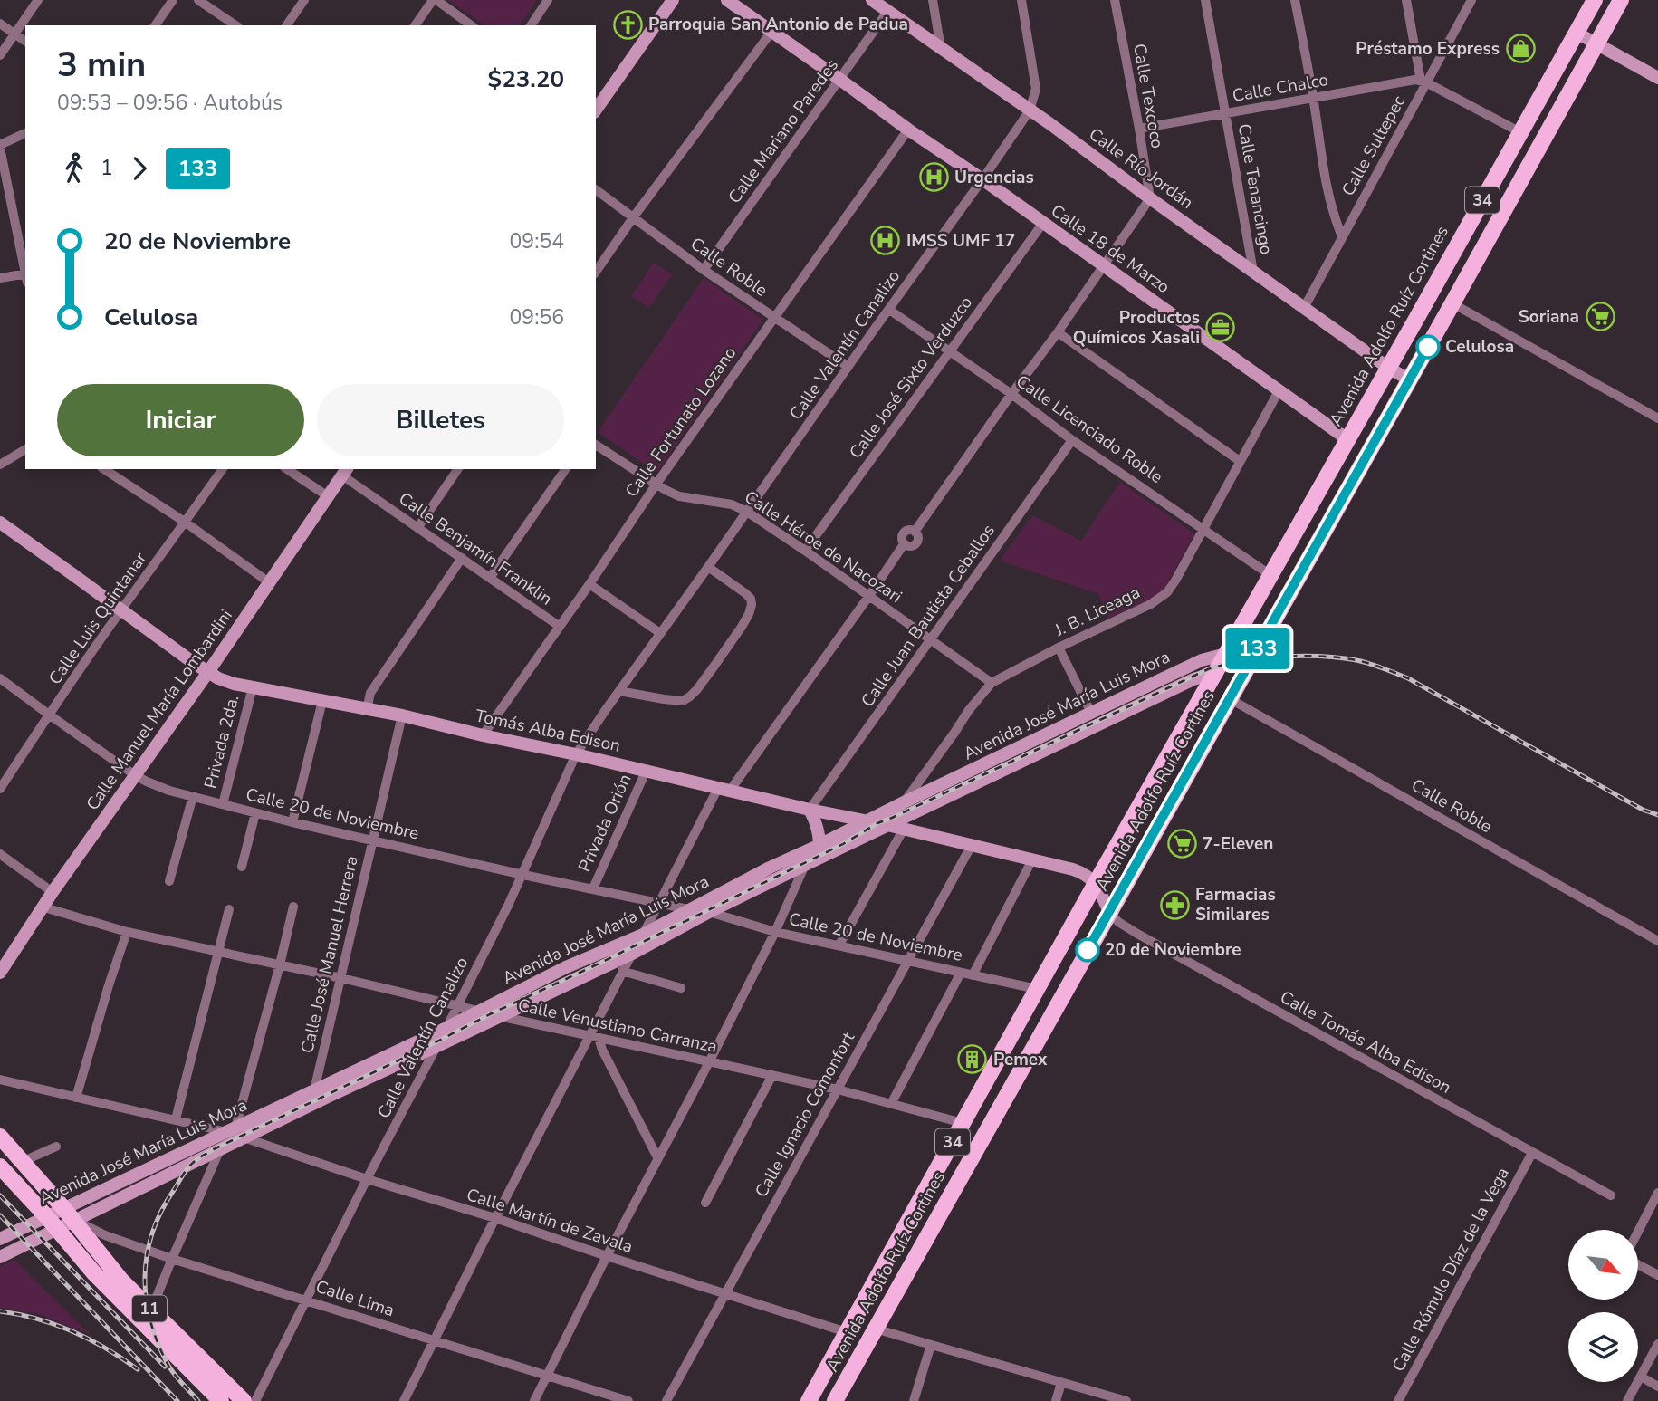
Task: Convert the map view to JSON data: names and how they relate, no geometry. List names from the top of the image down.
{
  "streets": {
    "main road": ["34", "Avenida Adolfo Ruíz Cortines", "11"],
    "street": [
      "Calle Chalco",
      "Calle Texcoco",
      "Calle Mariano Paredes",
      "Calle Sultepec",
      "Calle Río Jordán",
      "Calle Tenancingo",
      "Calle 18 de Marzo",
      "Calle Roble",
      "Calle Valentín Canalizo",
      "Calle José Sixto Verduzco",
      "Calle Fortunato Lozano",
      "Calle Licenciado Roble",
      "Calle Héroe de Nacozari",
      "Calle Benjamín Franklin",
      "J. B. Liceaga",
      "Calle Juan Bautista Ceballos",
      "Calle Luis Quintanar",
      "Avenida José María Luis Mora",
      "Calle Manuel María Lombardini",
      "Tomás Alba Edison",
      "Privada 2da.",
      "Calle 20 de Noviembre",
      "Privada Orión",
      "Calle José Manuel Herrera",
      "Calle Venustiano Carranza",
      "Calle Tomás Alba Edison",
      "Calle Ignacio Comonfort",
      "Calle Martín de Zavala",
      "Calle Rómulo Díaz de la Vega",
      "Calle Lima"
    ]
  },
  "crossings": [
    ["Calle Chalco", "Calle Texcoco"],
    ["Calle Chalco", "Calle Sultepec"],
    ["Calle Chalco", "Calle Tenancingo"],
    ["Calle Texcoco", "Calle Río Jordán"],
    ["Calle Mariano Paredes", "Calle Río Jordán"],
    ["Calle Mariano Paredes", "Calle 18 de Marzo"],
    ["Calle Mariano Paredes", "Calle Roble"],
    ["Calle Sultepec", "Calle Río Jordán"],
    ["Calle Río Jordán", "Calle Tenancingo"],
    ["Calle Río Jordán", "Avenida Adolfo Ruíz Cortines"],
    ["Calle Río Jordán", "Calle Valentín Canalizo"],
    ["Calle 18 de Marzo", "Avenida Adolfo Ruíz Cortines"],
    ["Calle 18 de Marzo", "Calle Valentín Canalizo"],
    ["Calle 18 de Marzo", "Calle José Sixto Verduzco"],
    ["Calle 18 de Marzo", "Calle Fortunato Lozano"],
    ["Calle 18 de Marzo", "J. B. Liceaga"],
    ["Calle Roble", "Avenida Adolfo Ruíz Cortines"],
    ["Calle Roble", "Calle Valentín Canalizo"],
    ["Calle Roble", "Calle Fortunato Lozano"],
    ["Avenida Adolfo Ruíz Cortines", "Calle Licenciado Roble"],
    ["Avenida Adolfo Ruíz Cortines", "Avenida José María Luis Mora"],
    ["Avenida Adolfo Ruíz Cortines", "Tomás Alba Edison"],
    ["Avenida Adolfo Ruíz Cortines", "Calle 20 de Noviembre"],
    ["Avenida Adolfo Ruíz Cortines", "Calle Venustiano Carranza"],
    ["Avenida Adolfo Ruíz Cortines", "Calle Tomás Alba Edison"],
    ["Avenida Adolfo Ruíz Cortines", "Calle Martín de Zavala"],
    ["Calle Valentín Canalizo", "Calle Licenciado Roble"],
    ["Calle Valentín Canalizo", "Calle Héroe de Nacozari"],
    ["Calle Valentín Canalizo", "Avenida José María Luis Mora"],
    ["Calle Valentín Canalizo", "Tomás Alba Edison"],
    ["Calle Valentín Canalizo", "Calle 20 de Noviembre"],
    ["Calle Valentín Canalizo", "Calle Venustiano Carranza"],
    ["Calle Valentín Canalizo", "Calle Martín de Zavala"],
    ["Calle Valentín Canalizo", "Calle Lima"],
    ["Calle José Sixto Verduzco", "Calle Licenciado Roble"],
    ["Calle José Sixto Verduzco", "Calle Héroe de Nacozari"],
    ["Calle Fortunato Lozano", "Calle Héroe de Nacozari"],
    ["Calle Fortunato Lozano", "Calle Benjamín Franklin"],
    ["Calle Fortunato Lozano", "Tomás Alba Edison"],
    ["Calle Licenciado Roble", "J. B. Liceaga"],
    ["Calle Licenciado Roble", "Calle Juan Bautista Ceballos"],
    ["Calle Héroe de Nacozari", "J. B. Liceaga"],
    ["Calle Héroe de Nacozari", "Calle Juan Bautista Ceballos"],
    ["Calle Benjamín Franklin", "Calle Manuel María Lombardini"],
    ["J. B. Liceaga", "Avenida José María Luis Mora"],
    ["J. B. Liceaga", "Tomás Alba Edison"],
    ["Calle Juan Bautista Ceballos", "Tomás Alba Edison"],
    ["Calle Luis Quintanar", "Tomás Alba Edison"],
    ["Calle Luis Quintanar", "Calle 20 de Noviembre"],
    ["Avenida José María Luis Mora", "Tomás Alba Edison"],
    ["Avenida José María Luis Mora", "Calle 20 de Noviembre"],
    ["Avenida José María Luis Mora", "Calle José Manuel Herrera"],
    ["Avenida José María Luis Mora", "Calle Venustiano Carranza"],
    ["Avenida José María Luis Mora", "Calle Martín de Zavala"],
    ["Avenida José María Luis Mora", "Calle Lima"],
    ["Avenida José María Luis Mora", "11"],
    ["Calle Manuel María Lombardini", "Tomás Alba Edison"],
    ["Calle Manuel María Lombardini", "Calle 20 de Noviembre"],
    ["Calle Manuel María Lombardini", "Calle Venustiano Carranza"],
    ["Tomás Alba Edison", "Privada 2da."],
    ["Tomás Alba Edison", "Privada Orión"],
    ["Tomás Alba Edison", "Calle José Manuel Herrera"],
    ["Tomás Alba Edison", "Calle Ignacio Comonfort"],
    ["Privada 2da.", "Calle 20 de Noviembre"],
    ["Calle 20 de Noviembre", "Privada Orión"],
    ["Calle 20 de Noviembre", "Calle José Manuel Herrera"],
    ["Calle 20 de Noviembre", "Calle Ignacio Comonfort"],
    ["Calle José Manuel Herrera", "Calle Venustiano Carranza"],
    ["Calle Venustiano Carranza", "Calle Ignacio Comonfort"],
    ["Calle Tomás Alba Edison", "Calle Rómulo Díaz de la Vega"],
    ["Calle Ignacio Comonfort", "Calle Martín de Zavala"],
    ["Calle Lima", "11"]
  ],
  "places": {
    "church": ["Parroquia San Antonio de Padua"],
    "shop": ["Préstamo Express"],
    "hospital": ["Urgencias", "IMSS UMF 17"],
    "supermarket": ["Soriana", "7-Eleven"],
    "office": ["Productos Químicos Xasali"],
    "other": ["Celulosa", "20 de Noviembre"],
    "pharmacy": ["Farmacias Similares"],
    "building": ["Pemex"]
  },
  "lines": ["bus line 133"],
  "north": "bottom right",
  "page": {
    "on_map": "133",
    "heading": ["3 min", "09:53 – 09:56 · Autobús", "$23.20"],
    "legs": ["1", "133"],
    "list": [
      {
        "name": "20 de Noviembre",
        "value": "09:54"
      },
      {
        "name": "Celulosa",
        "value": "09:56"
      }
    ],
    "buttons": ["Iniciar", "Billetes"]
  }
}
